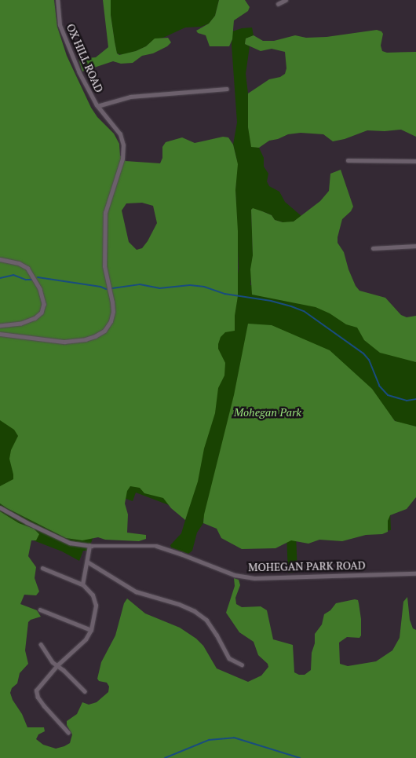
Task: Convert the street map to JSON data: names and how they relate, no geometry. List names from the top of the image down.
{
  "streets": {
    "street": ["OX HILL ROAD", "MOHEGAN PARK ROAD"]
  },
  "parks": ["Mohegan Park"]
}
